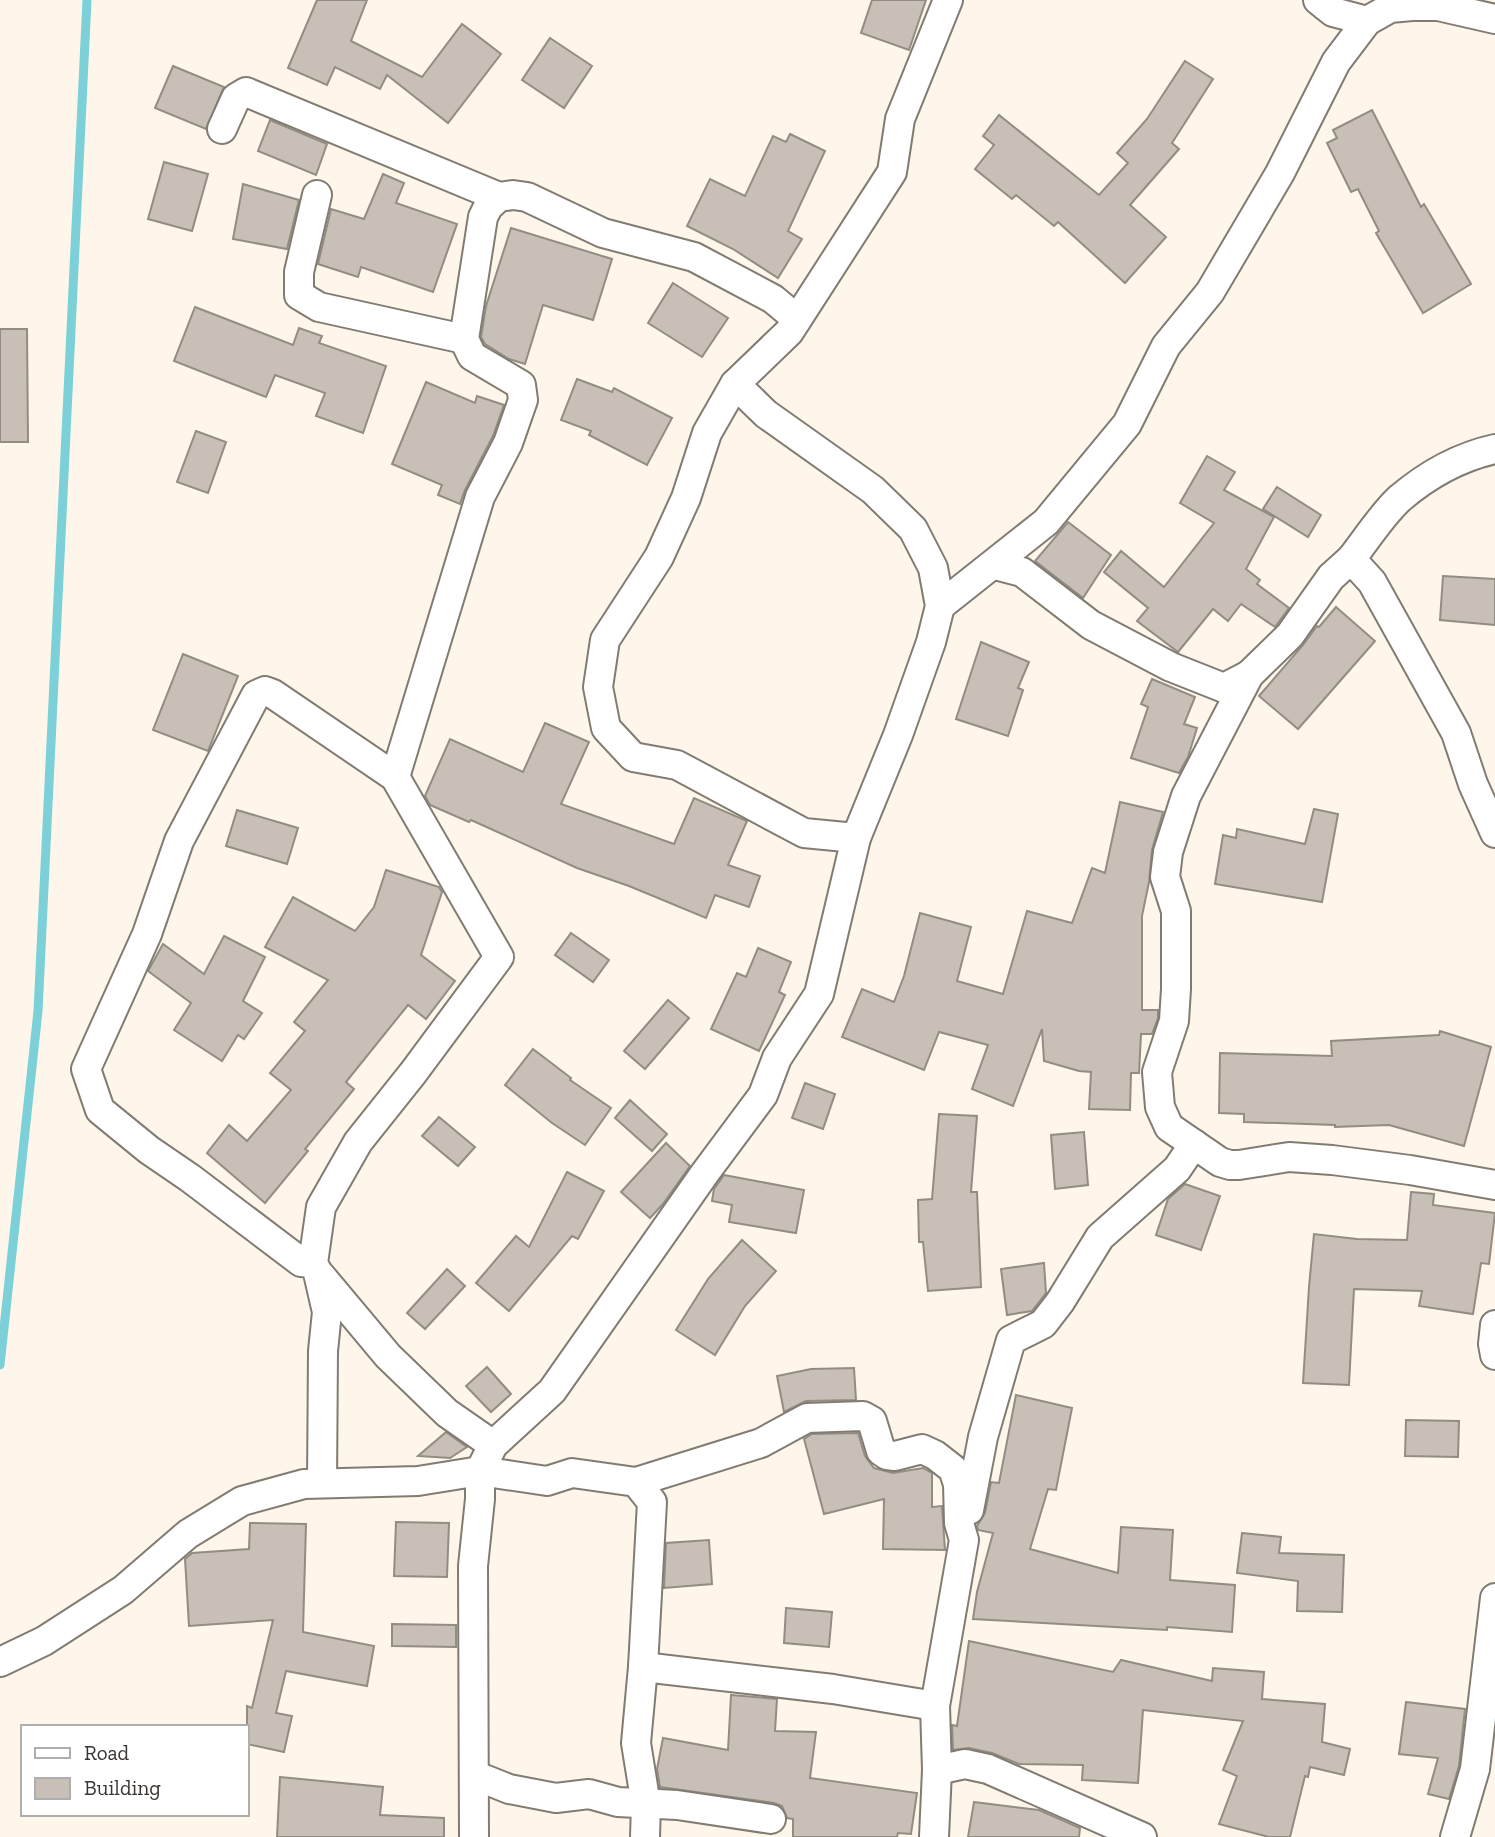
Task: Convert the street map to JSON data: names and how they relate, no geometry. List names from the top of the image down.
{
  "legend": ["Road", "Building"]
}
